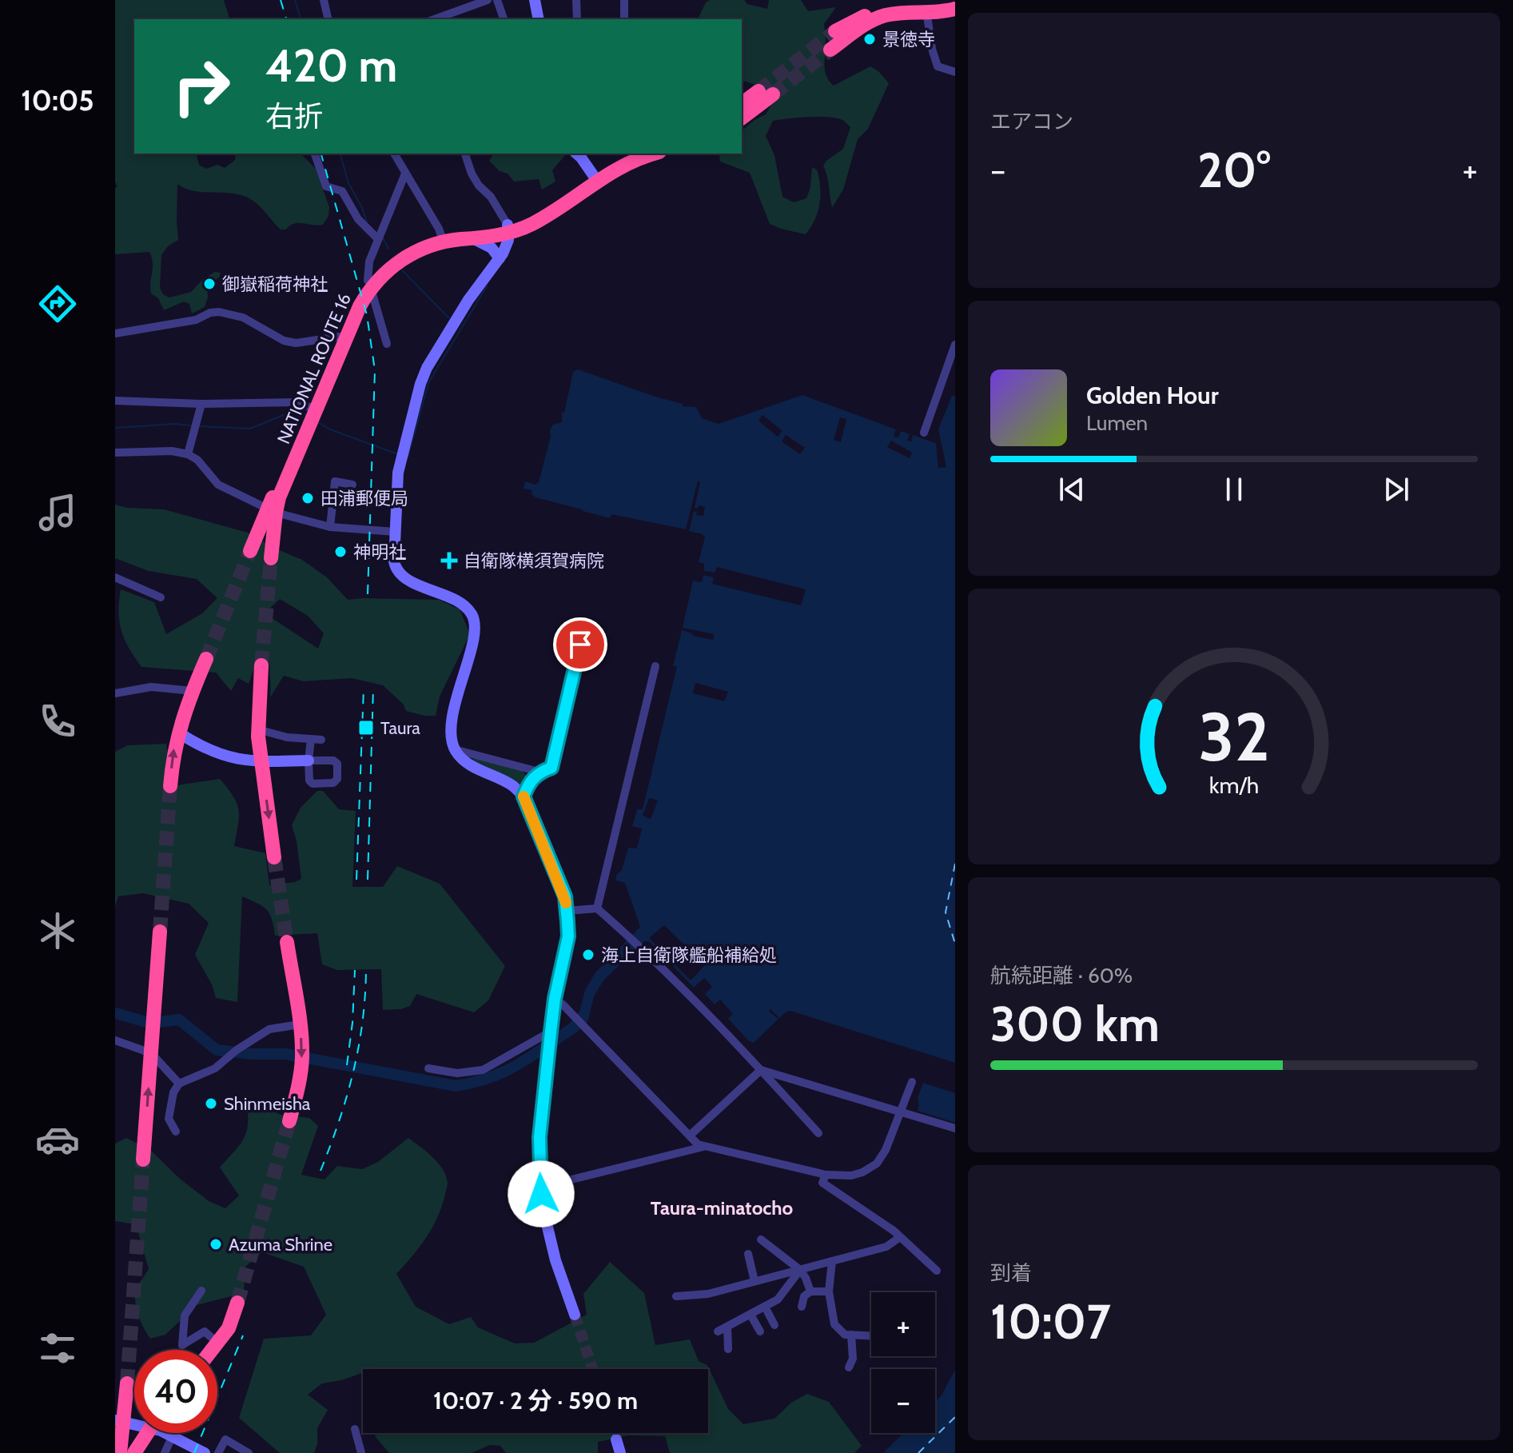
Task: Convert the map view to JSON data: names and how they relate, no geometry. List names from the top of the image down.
{
  "streets": {
    "highway": ["NATIONAL ROUTE 16"]
  },
  "districts": ["Taura-minatocho"],
  "places": {
    "other": [
      "景徳寺",
      "御嶽稲荷神社",
      "田浦郵便局",
      "神明社",
      "海上自衛隊艦船補給処",
      "Shinmeisha",
      "Azuma Shrine"
    ],
    "health": ["自衛隊横須賀病院"],
    "transit": ["Taura"]
  },
  "page": {
    "tabs": "10:05",
    "tile": [
      "エアコン",
      ["航続距離 · 60%", "300 km"],
      ["到着", "10:07"]
    ],
    "turn": ["420 m", "右折"],
    "heat": ["−", "20°", "+"],
    "song": ["Golden Hour", "Lumen"],
    "map_buttons": ["+", "−"],
    "limit": "40",
    "trip": "10:07 · 2 分 · 590 m",
    "gauge": ["32", "km/h"]
  }
}
